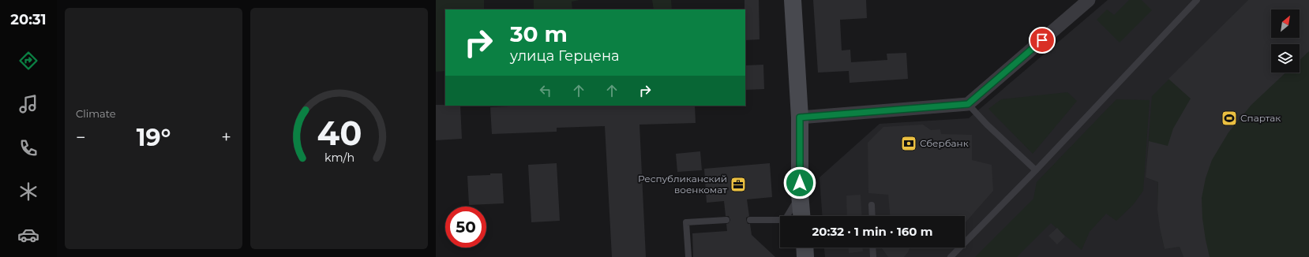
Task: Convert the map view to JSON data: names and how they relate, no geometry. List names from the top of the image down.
{
  "places": {
    "sports": ["Спартак"],
    "bank": ["Сбербанк"],
    "office": ["Республиканский военкомат"]
  },
  "north": "top right",
  "page": {
    "tabs": "20:31",
    "tile": "Climate",
    "turn": ["30 m", "улица Герцена"],
    "heat": ["−", "19°", "+"],
    "limit": "50",
    "trip": "20:32 · 1 min · 160 m",
    "gauge": ["40", "km/h"]
  }
}
